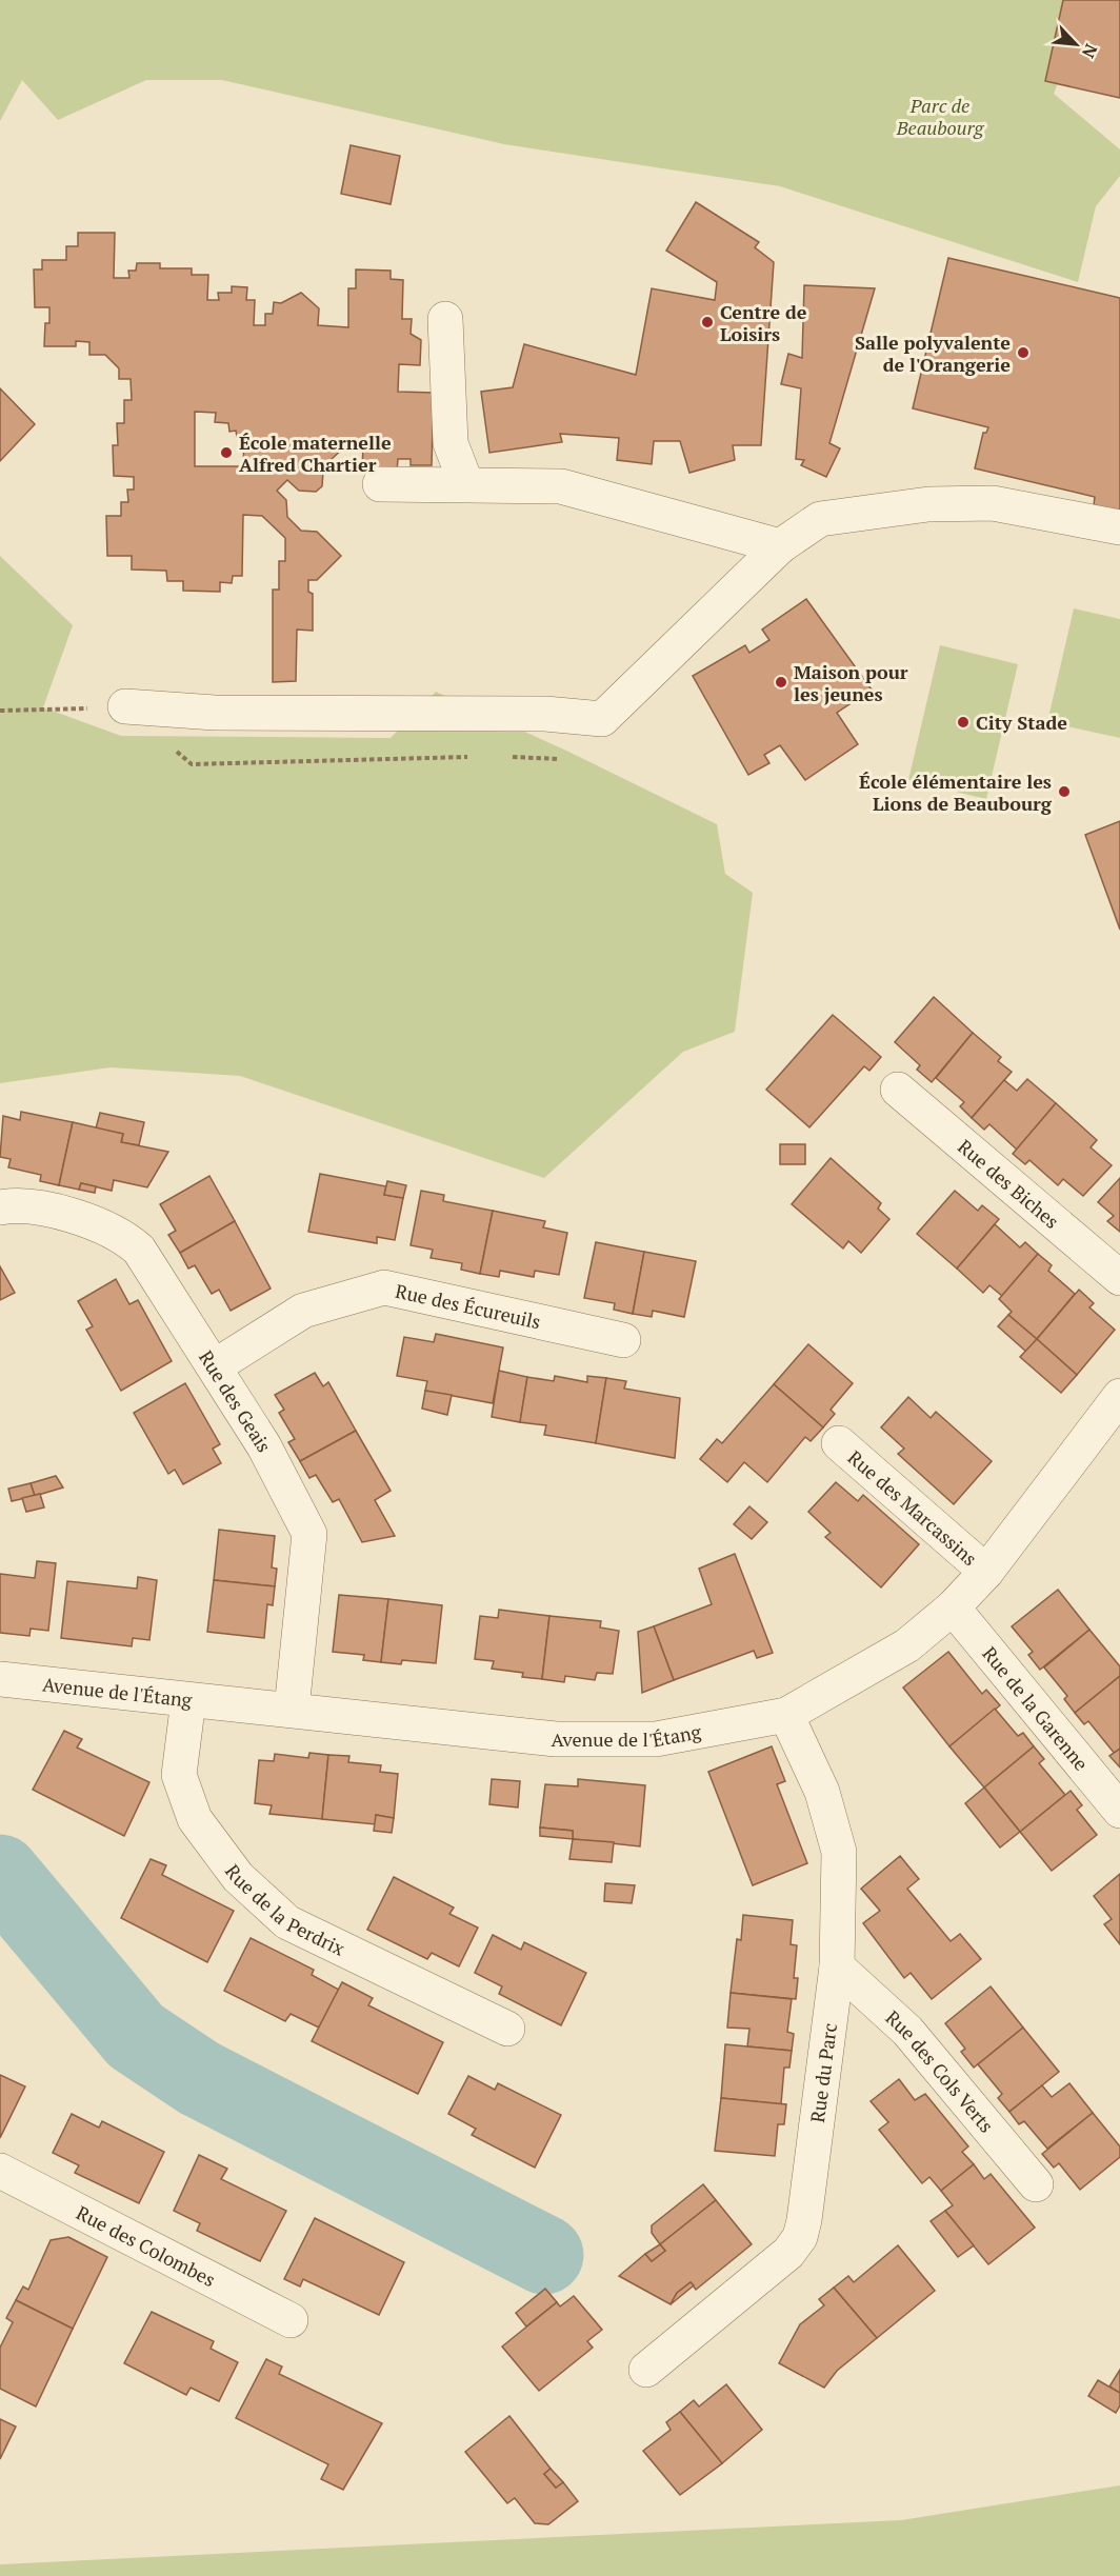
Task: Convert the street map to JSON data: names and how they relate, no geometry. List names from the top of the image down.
{
  "streets": {
    "street": [
      "Rue des Biches",
      "Rue des Écureuils",
      "Rue des Geais",
      "Rue des Marcassins",
      "Avenue de l'Étang",
      "Rue de la Garenne",
      "Rue de la Perdrix",
      "Rue du Parc",
      "Rue des Cols Verts",
      "Rue des Colombes"
    ]
  },
  "crossings": [
    ["Rue des Écureuils", "Rue des Geais"],
    ["Rue des Geais", "Avenue de l'Étang"],
    ["Rue des Marcassins", "Avenue de l'Étang"],
    ["Avenue de l'Étang", "Rue de la Garenne"],
    ["Avenue de l'Étang", "Rue de la Perdrix"],
    ["Avenue de l'Étang", "Rue du Parc"],
    ["Rue du Parc", "Rue des Cols Verts"]
  ],
  "parks": ["Parc de Beaubourg"],
  "places": [
    "Centre de Loisirs",
    "Salle polyvalente de l'Orangerie",
    "École maternelle Alfred Chartier",
    "Maison pour les jeunes",
    "City Stade",
    "École élémentaire les Lions de Beaubourg"
  ],
  "north": "bottom right"
}
